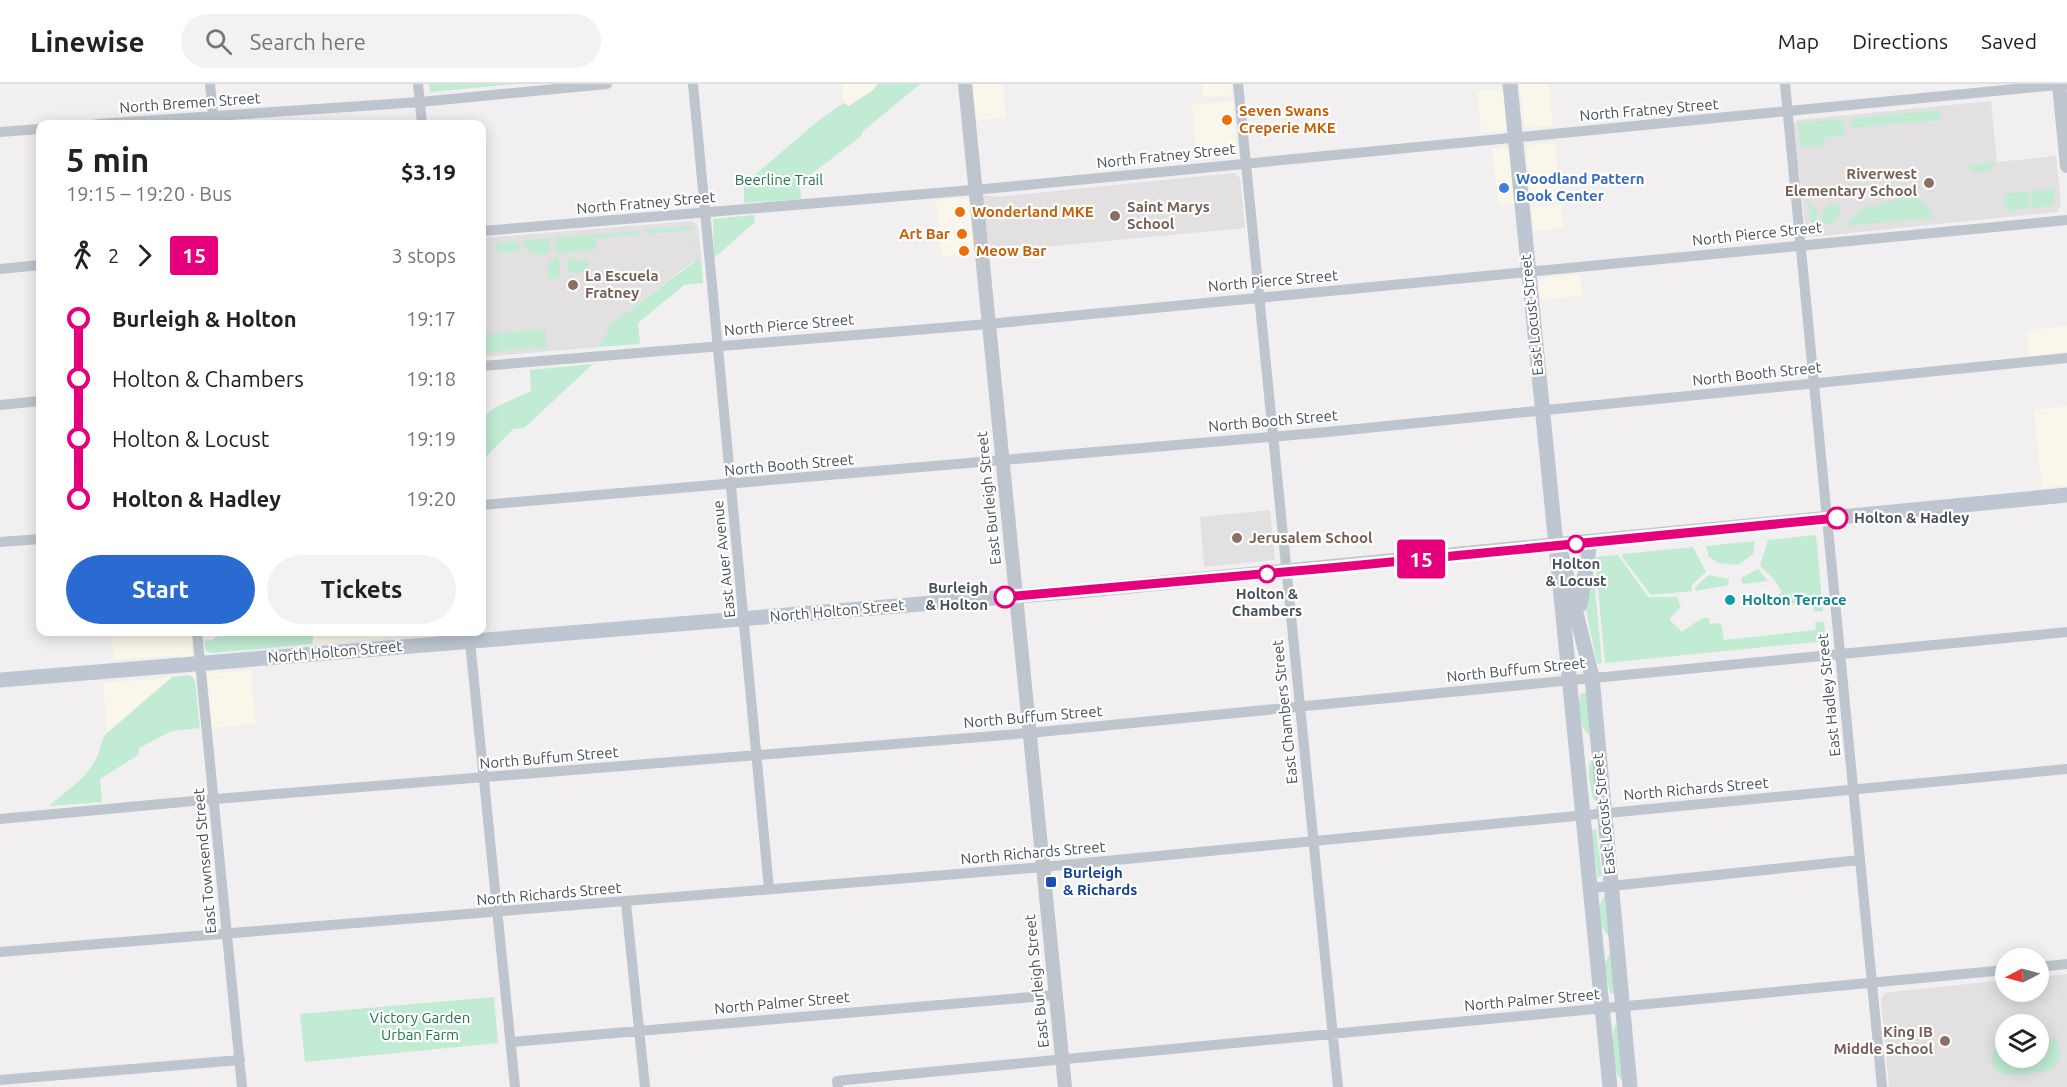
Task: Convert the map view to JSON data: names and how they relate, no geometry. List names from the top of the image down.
{
  "streets": {
    "main road": ["East Locust Street", "North Holton Street"],
    "street": [
      "North Bremen Street",
      "North Fratney Street",
      "North Pierce Street",
      "North Booth Street",
      "East Burleigh Street",
      "East Auer Avenue",
      "North Buffum Street",
      "East Hadley Street",
      "East Chambers Street",
      "North Richards Street",
      "East Townsend Street",
      "North Palmer Street"
    ]
  },
  "crossings": [
    ["North Fratney Street", "East Locust Street"],
    ["North Fratney Street", "East Burleigh Street"],
    ["North Fratney Street", "East Auer Avenue"],
    ["North Fratney Street", "East Hadley Street"],
    ["North Fratney Street", "East Chambers Street"],
    ["North Pierce Street", "East Locust Street"],
    ["North Pierce Street", "East Burleigh Street"],
    ["North Pierce Street", "East Auer Avenue"],
    ["North Pierce Street", "East Hadley Street"],
    ["North Pierce Street", "East Chambers Street"],
    ["East Locust Street", "North Booth Street"],
    ["East Locust Street", "North Holton Street"],
    ["East Locust Street", "North Buffum Street"],
    ["East Locust Street", "North Richards Street"],
    ["East Locust Street", "North Palmer Street"],
    ["North Booth Street", "East Burleigh Street"],
    ["North Booth Street", "East Auer Avenue"],
    ["North Booth Street", "East Hadley Street"],
    ["North Booth Street", "East Chambers Street"],
    ["East Burleigh Street", "North Holton Street"],
    ["East Burleigh Street", "North Buffum Street"],
    ["East Burleigh Street", "North Richards Street"],
    ["East Burleigh Street", "North Palmer Street"],
    ["East Auer Avenue", "North Holton Street"],
    ["East Auer Avenue", "North Buffum Street"],
    ["East Auer Avenue", "North Richards Street"],
    ["North Holton Street", "East Hadley Street"],
    ["North Holton Street", "East Chambers Street"],
    ["North Holton Street", "East Townsend Street"],
    ["North Buffum Street", "East Hadley Street"],
    ["North Buffum Street", "East Chambers Street"],
    ["North Buffum Street", "East Townsend Street"],
    ["East Hadley Street", "North Richards Street"],
    ["East Hadley Street", "North Palmer Street"],
    ["East Chambers Street", "North Richards Street"],
    ["East Chambers Street", "North Palmer Street"],
    ["North Richards Street", "East Townsend Street"]
  ],
  "parks": ["Beerline Trail", "Victory Garden Urban Farm"],
  "places": {
    "other": [
      "Seven Swans Creperie MKE",
      "Riverwest Elementary School",
      "Woodland Pattern Book Center",
      "Wonderland MKE",
      "Saint Marys School",
      "Art Bar",
      "Meow Bar",
      "La Escuela Fratney",
      "Holton & Hadley",
      "Jerusalem School",
      "Holton & Locust",
      "Holton & Chambers",
      "Burleigh & Holton",
      "Holton Terrace",
      "King IB Middle School"
    ],
    "transit": ["Burleigh & Richards"]
  },
  "lines": ["bus line 15"],
  "north": "left",
  "page": {
    "header": "Linewise",
    "search": "Search here",
    "nav": ["Map", "Directions", "Saved"],
    "on_map": "15",
    "heading": ["5 min", "19:15 – 19:20 · Bus", "$3.19"],
    "legs": ["2", "15", "3 stops"],
    "list": [
      {
        "name": "Burleigh & Holton",
        "value": "19:17"
      },
      {
        "name": "Holton & Chambers",
        "value": "19:18"
      },
      {
        "name": "Holton & Locust",
        "value": "19:19"
      },
      {
        "name": "Holton & Hadley",
        "value": "19:20"
      }
    ],
    "buttons": ["Start", "Tickets"]
  }
}
